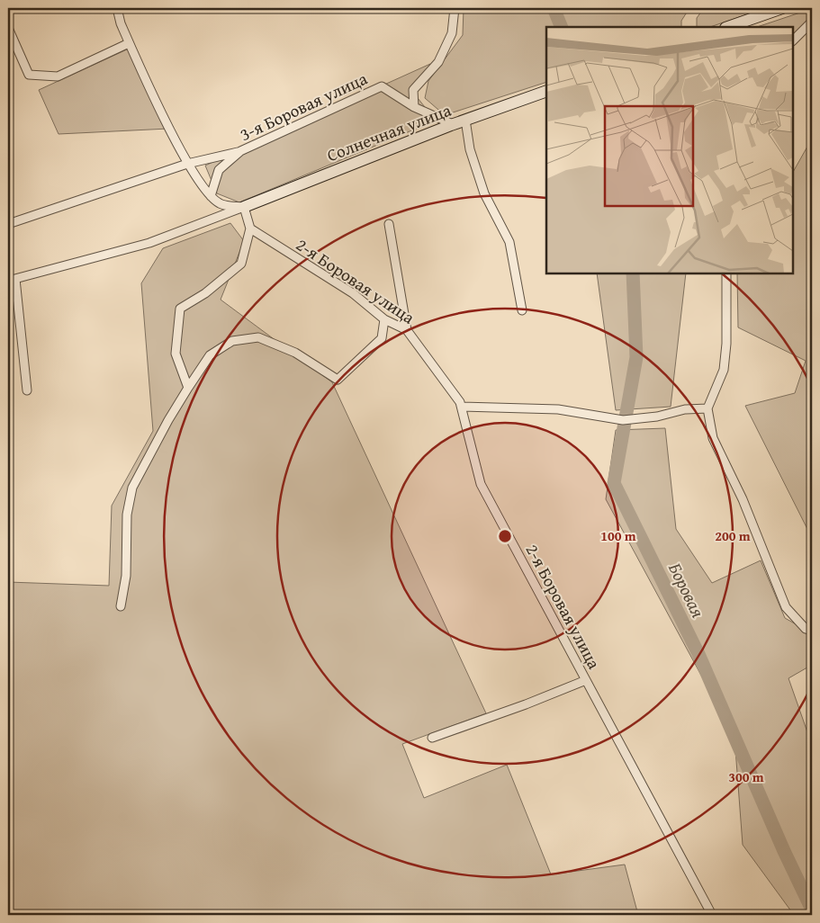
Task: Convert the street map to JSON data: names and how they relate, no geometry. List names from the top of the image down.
{
  "streets": {
    "street": ["3-я Боровая улица", "Солнечная улица", "2-я Боровая улица"]
  },
  "crossings": [
    ["3-я Боровая улица", "Солнечная улица"]
  ],
  "water": ["Боровая"],
  "rings": ["100 m", "200 m", "300 m"]
}
